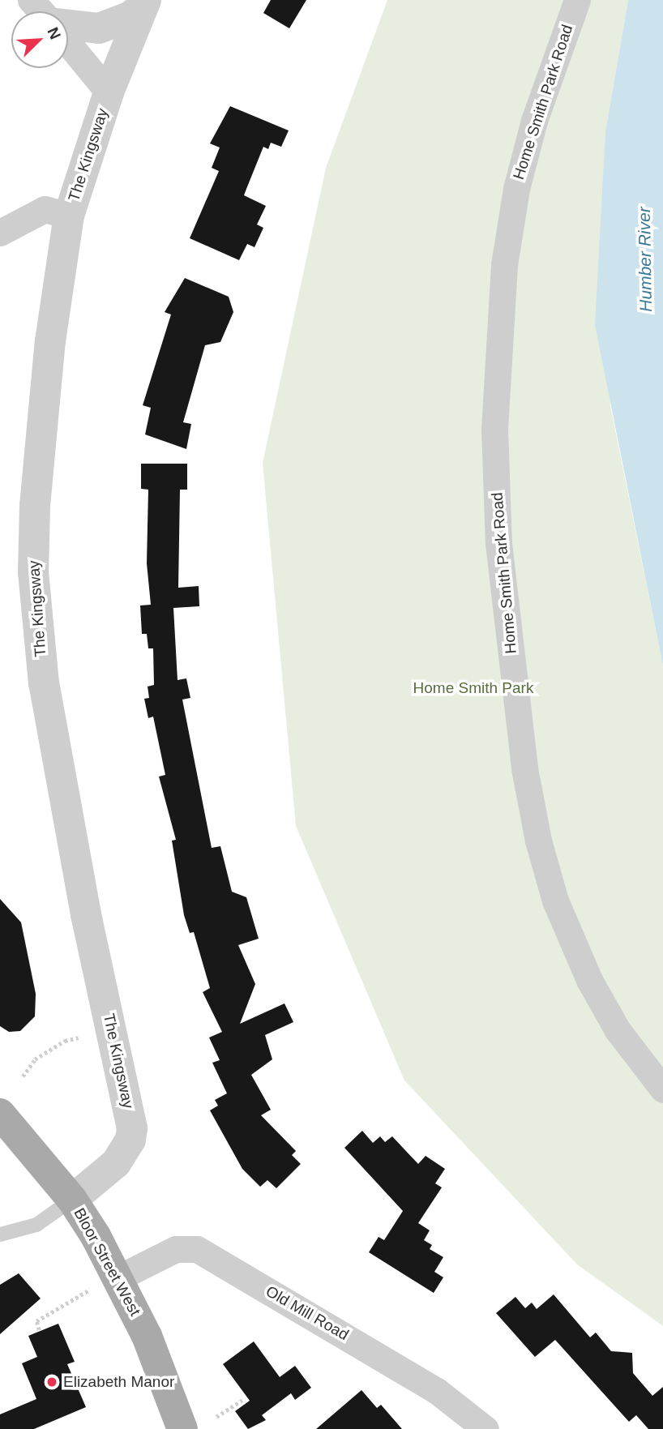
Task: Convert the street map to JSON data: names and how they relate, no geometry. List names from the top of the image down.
{
  "streets": {
    "main road": ["Bloor Street West"],
    "street": ["Home Smith Park Road", "The Kingsway", "Old Mill Road"]
  },
  "crossings": [
    ["The Kingsway", "Bloor Street West"],
    ["Bloor Street West", "Old Mill Road"]
  ],
  "water": ["Humber River"],
  "parks": ["Home Smith Park"],
  "places": ["Elizabeth Manor"],
  "north": "top right"
}
